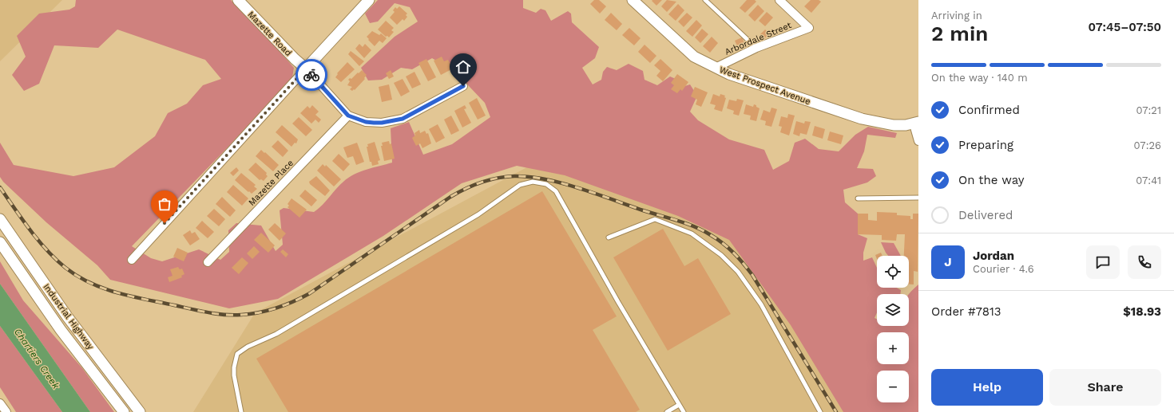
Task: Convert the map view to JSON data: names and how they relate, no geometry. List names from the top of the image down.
{
  "streets": {
    "street": [
      "Mazette Road",
      "Arbordale Street",
      "West Prospect Avenue",
      "Mazette Place",
      "Industrial Highway"
    ]
  },
  "crossings": [
    ["Mazette Road", "Mazette Place"],
    ["Arbordale Street", "West Prospect Avenue"]
  ],
  "water": ["Chartiers Creek"],
  "page": {
    "heading": ["2 min", "Arriving in", "07:45–07:50"],
    "panel": [
      "Jordan",
      "Courier · 4.6",
      "Order #7813",
      "$18.93"
    ],
    "bar": "On the way · 140 m",
    "list": [
      ["Confirmed", "07:21"],
      ["Preparing", "07:26"],
      ["On the way", "07:41"],
      "Delivered"
    ],
    "round": "J",
    "map_buttons": ["+", "−"],
    "buttons": ["Help", "Share"]
  }
}
